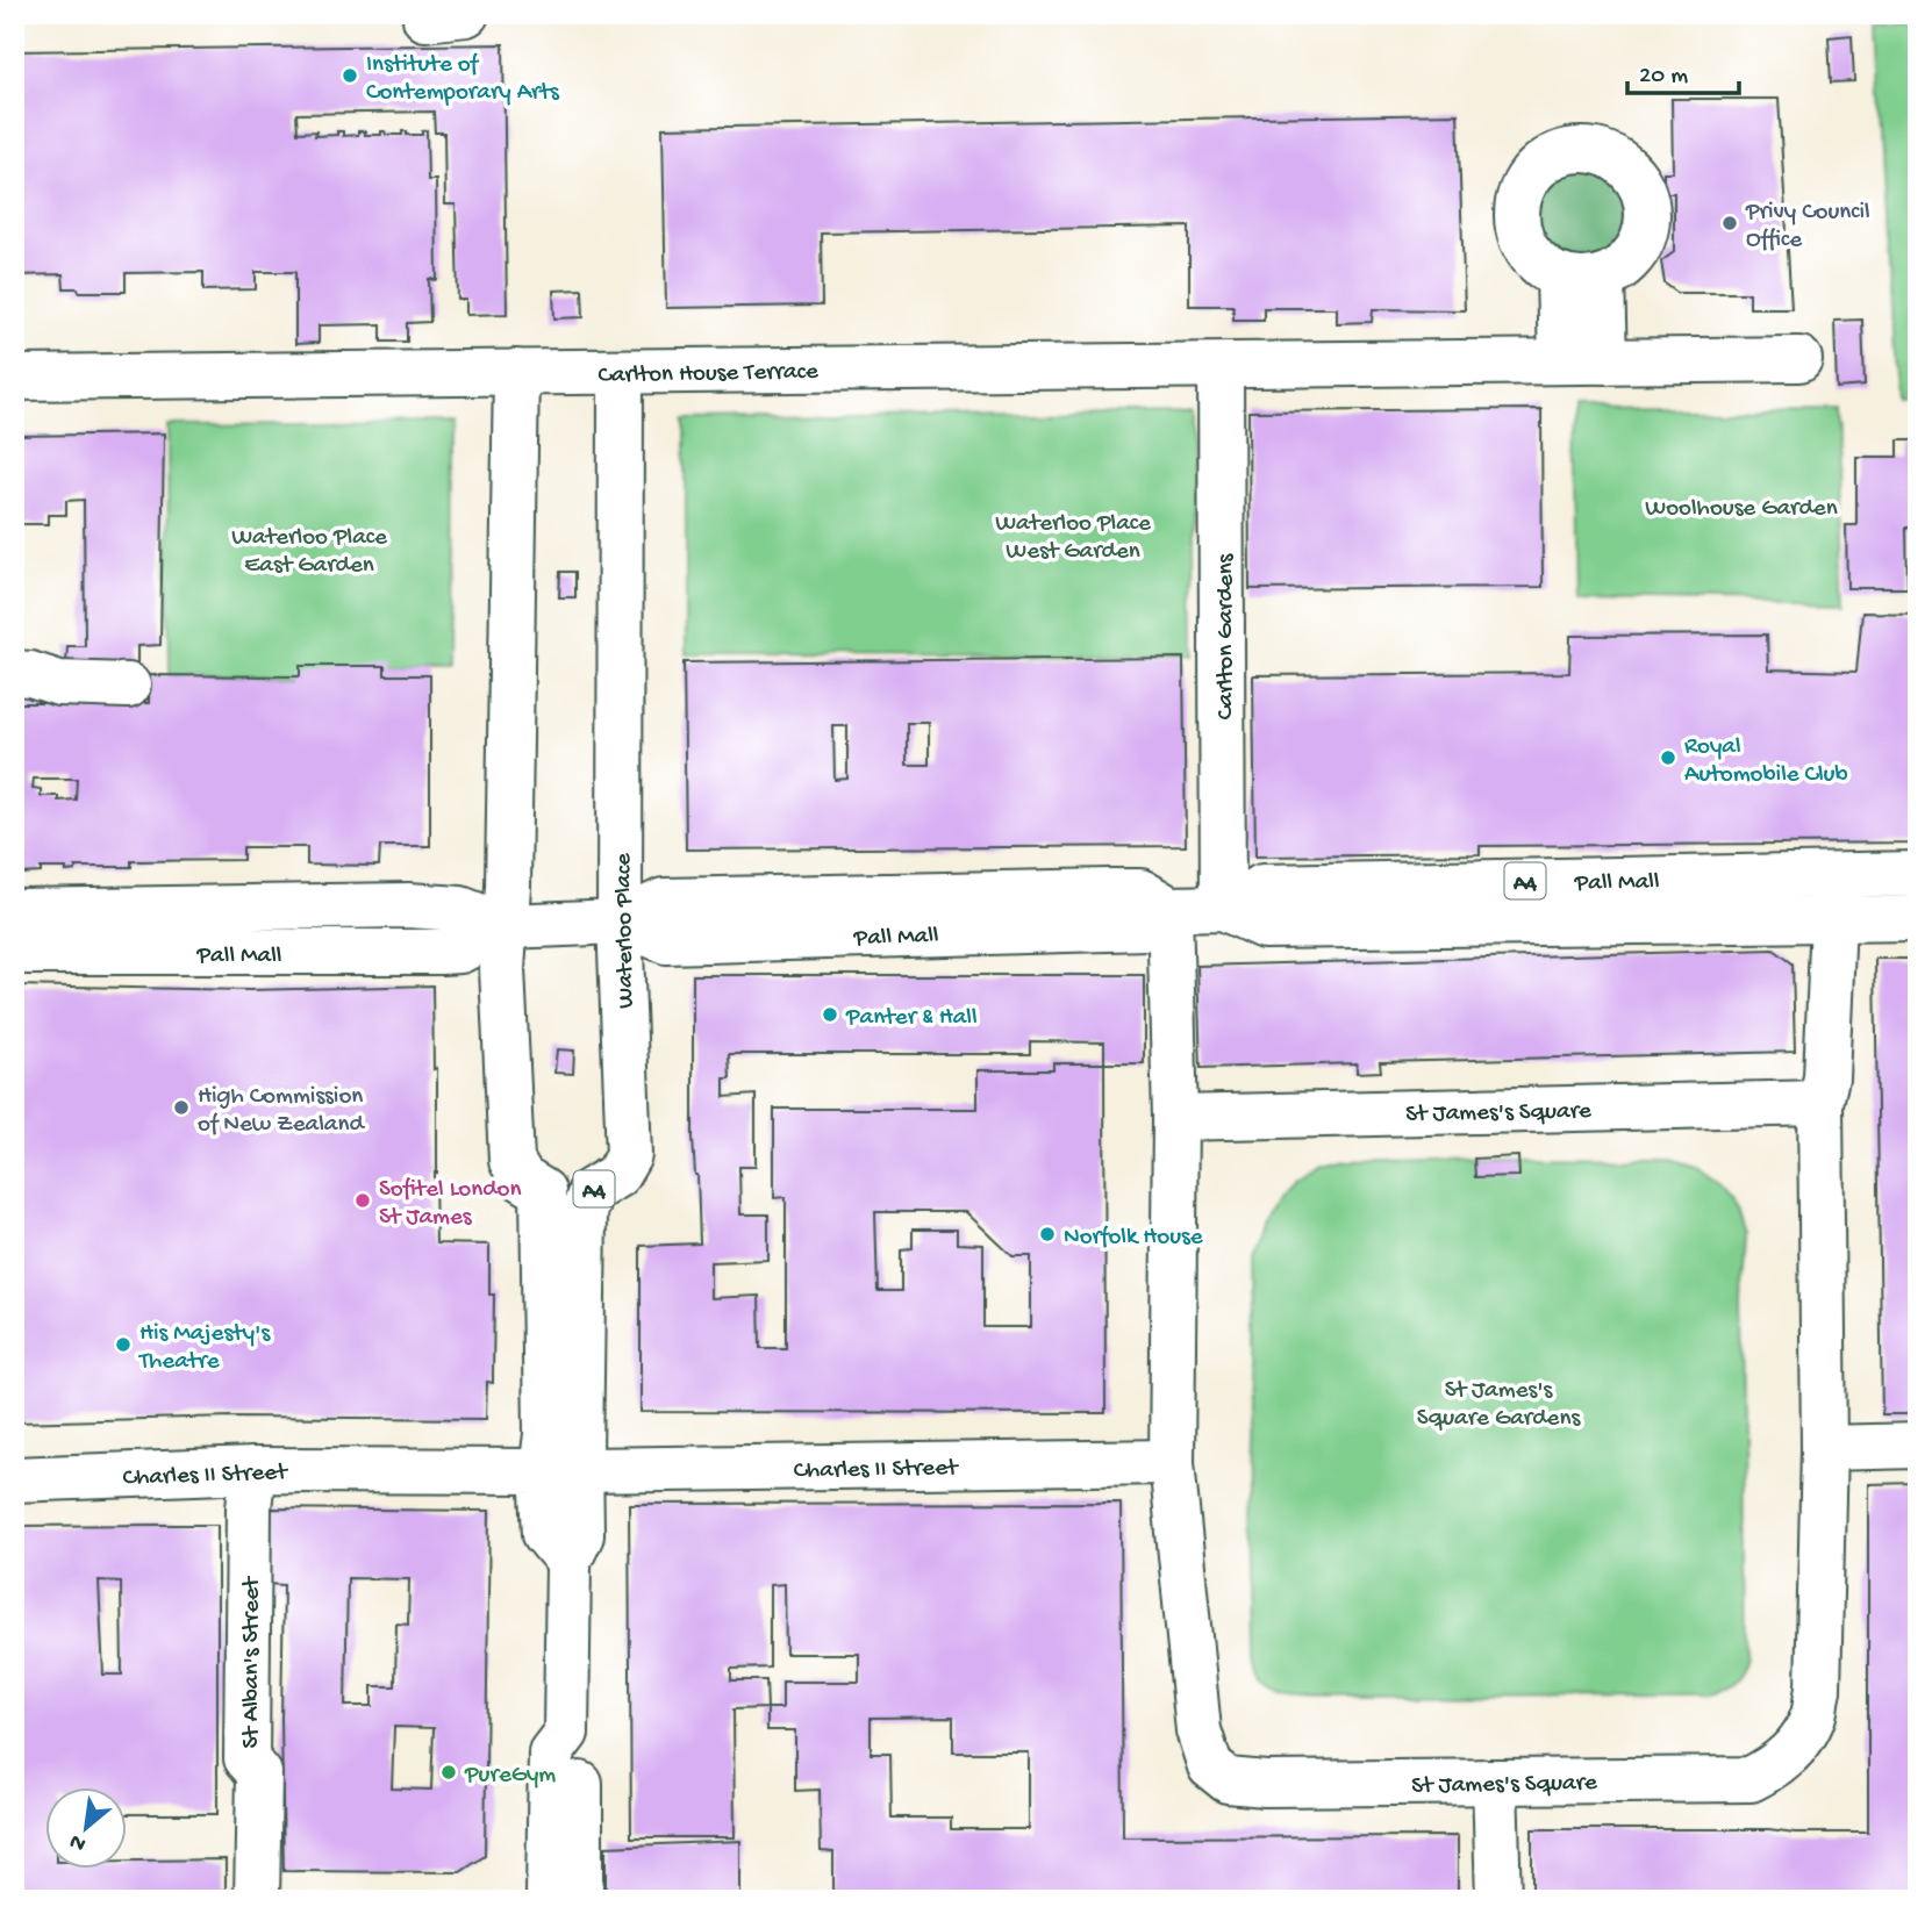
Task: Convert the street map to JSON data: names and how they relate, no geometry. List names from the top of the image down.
{
  "streets": {
    "street": [
      "Carlton House Terrace",
      "Carlton Gardens",
      "Pall Mall",
      "A4",
      "Waterloo Place",
      "St James's Square",
      "Charles II Street",
      "St Alban's Street"
    ]
  },
  "crossings": [
    ["Carlton House Terrace", "Carlton Gardens"],
    ["Carlton House Terrace", "Waterloo Place"],
    ["Carlton Gardens", "Pall Mall"],
    ["Pall Mall", "Waterloo Place"],
    ["Pall Mall", "St James's Square"],
    ["A4", "Waterloo Place"],
    ["A4", "Charles II Street"],
    ["St James's Square", "Charles II Street"],
    ["Charles II Street", "St Alban's Street"]
  ],
  "parks": [
    "Woolhouse Garden",
    "Waterloo Place West Garden",
    "Waterloo Place East Garden",
    "St James's Square Gardens"
  ],
  "places": [
    "Institute of Contemporary Arts",
    "Privy Council Office",
    "Royal Automobile Club",
    "Panter & Hall",
    "High Commission of New Zealand",
    "Sofitel London St James",
    "Norfolk House",
    "His Majesty's Theatre",
    "PureGym"
  ],
  "scale_bar": "20 m",
  "north": "bottom left"
}
